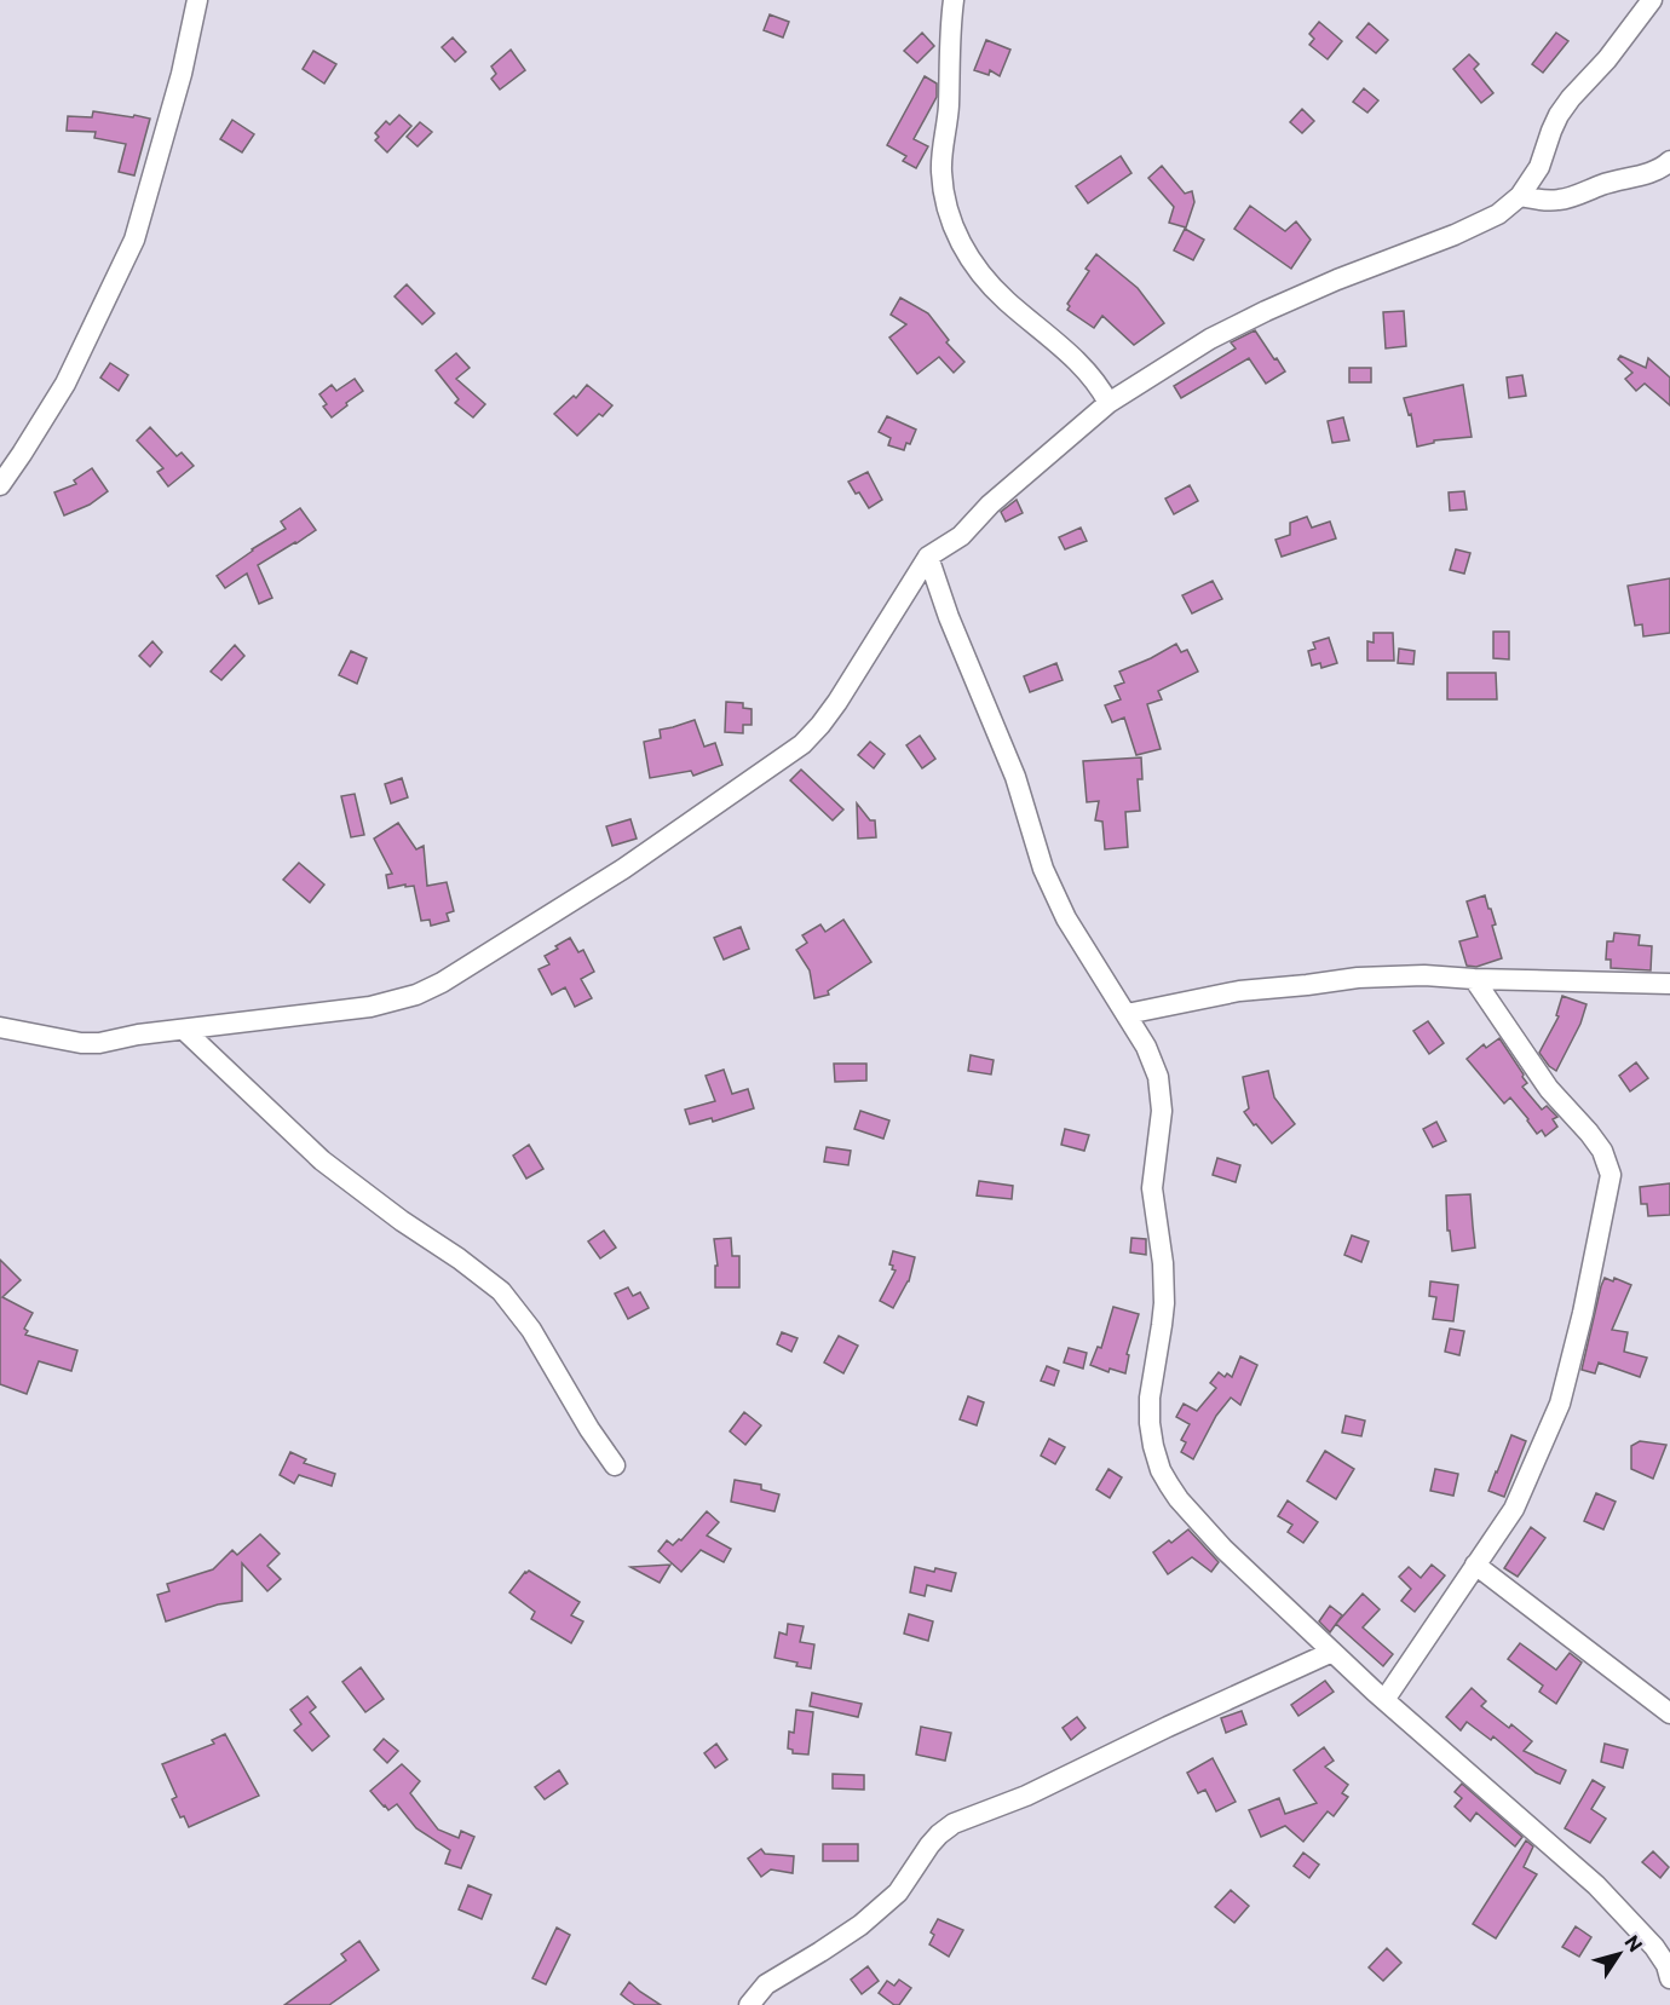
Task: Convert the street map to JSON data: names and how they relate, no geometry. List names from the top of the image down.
{
  "north": "top right"
}
